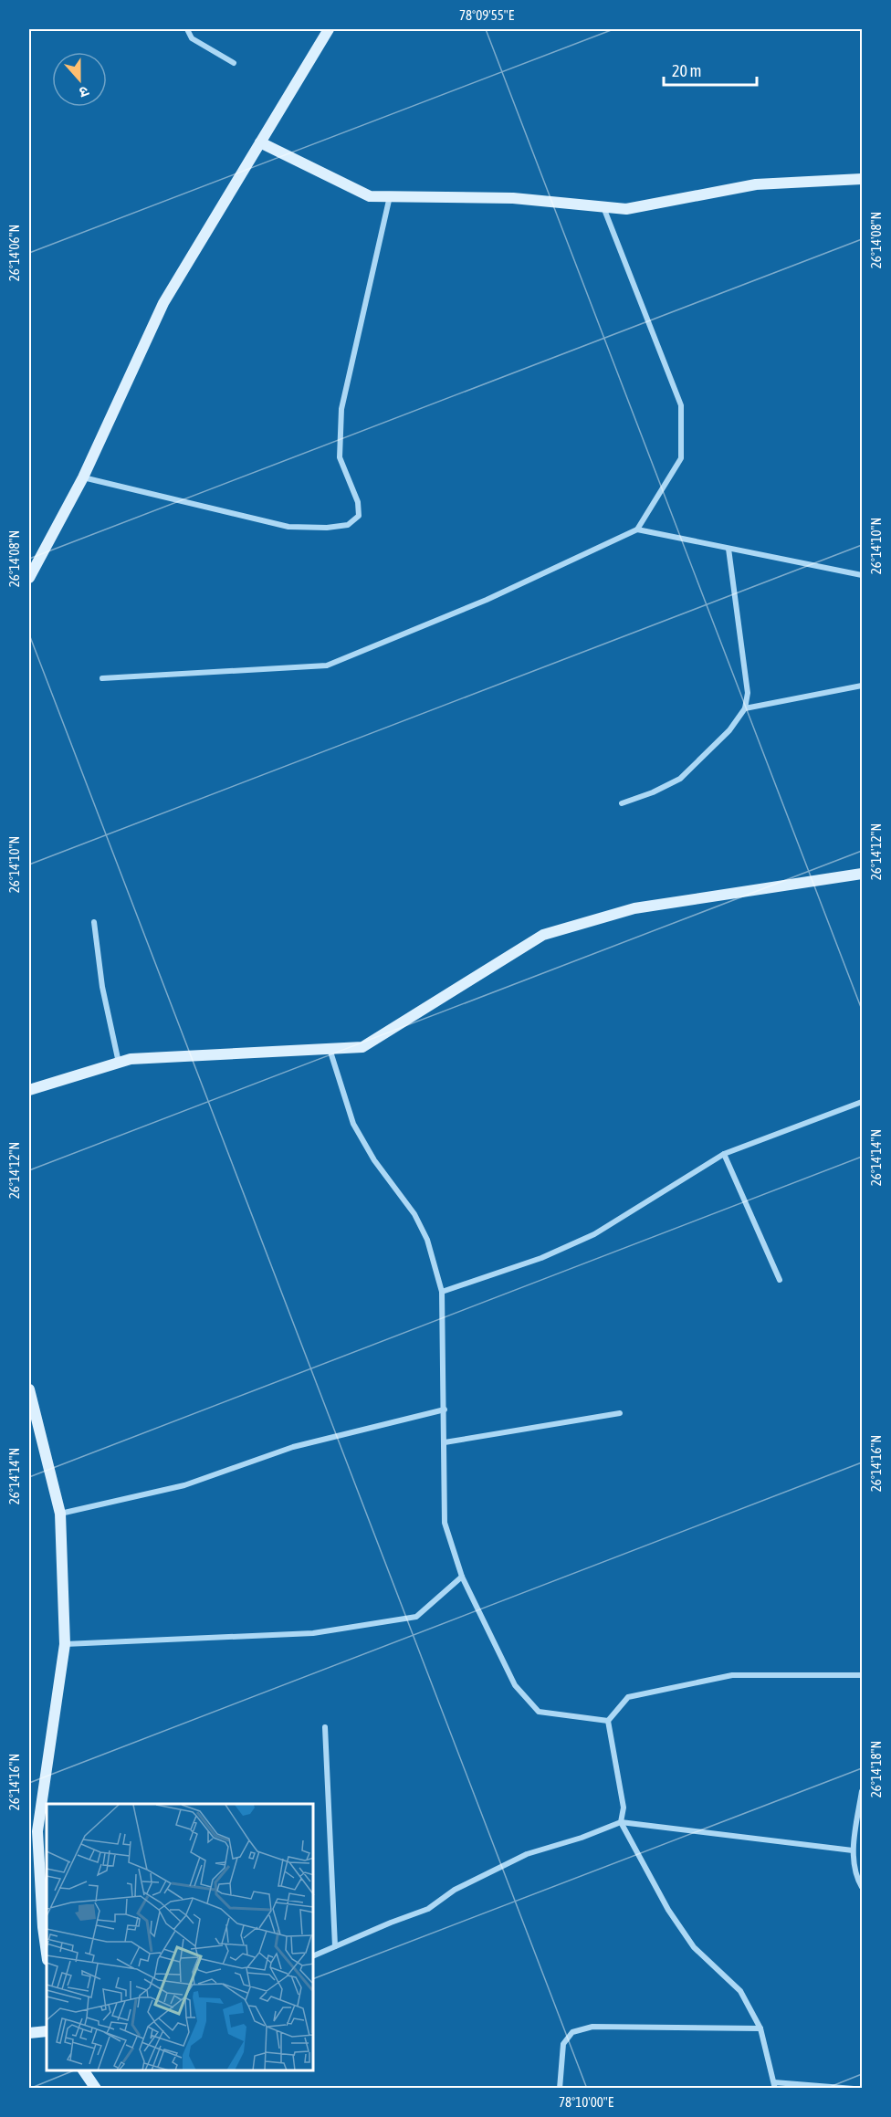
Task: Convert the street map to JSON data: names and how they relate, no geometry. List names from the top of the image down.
{
  "scale_bar": "20 m",
  "north": "bottom",
  "coordinates": [
    "78°09'55\"E",
    "26°14'08\"N",
    "26°14'06\"N",
    "26°14'10\"N",
    "26°14'12\"N",
    "26°14'14\"N",
    "26°14'16\"N",
    "26°14'18\"N",
    "78°10'00\"E"
  ]
}
